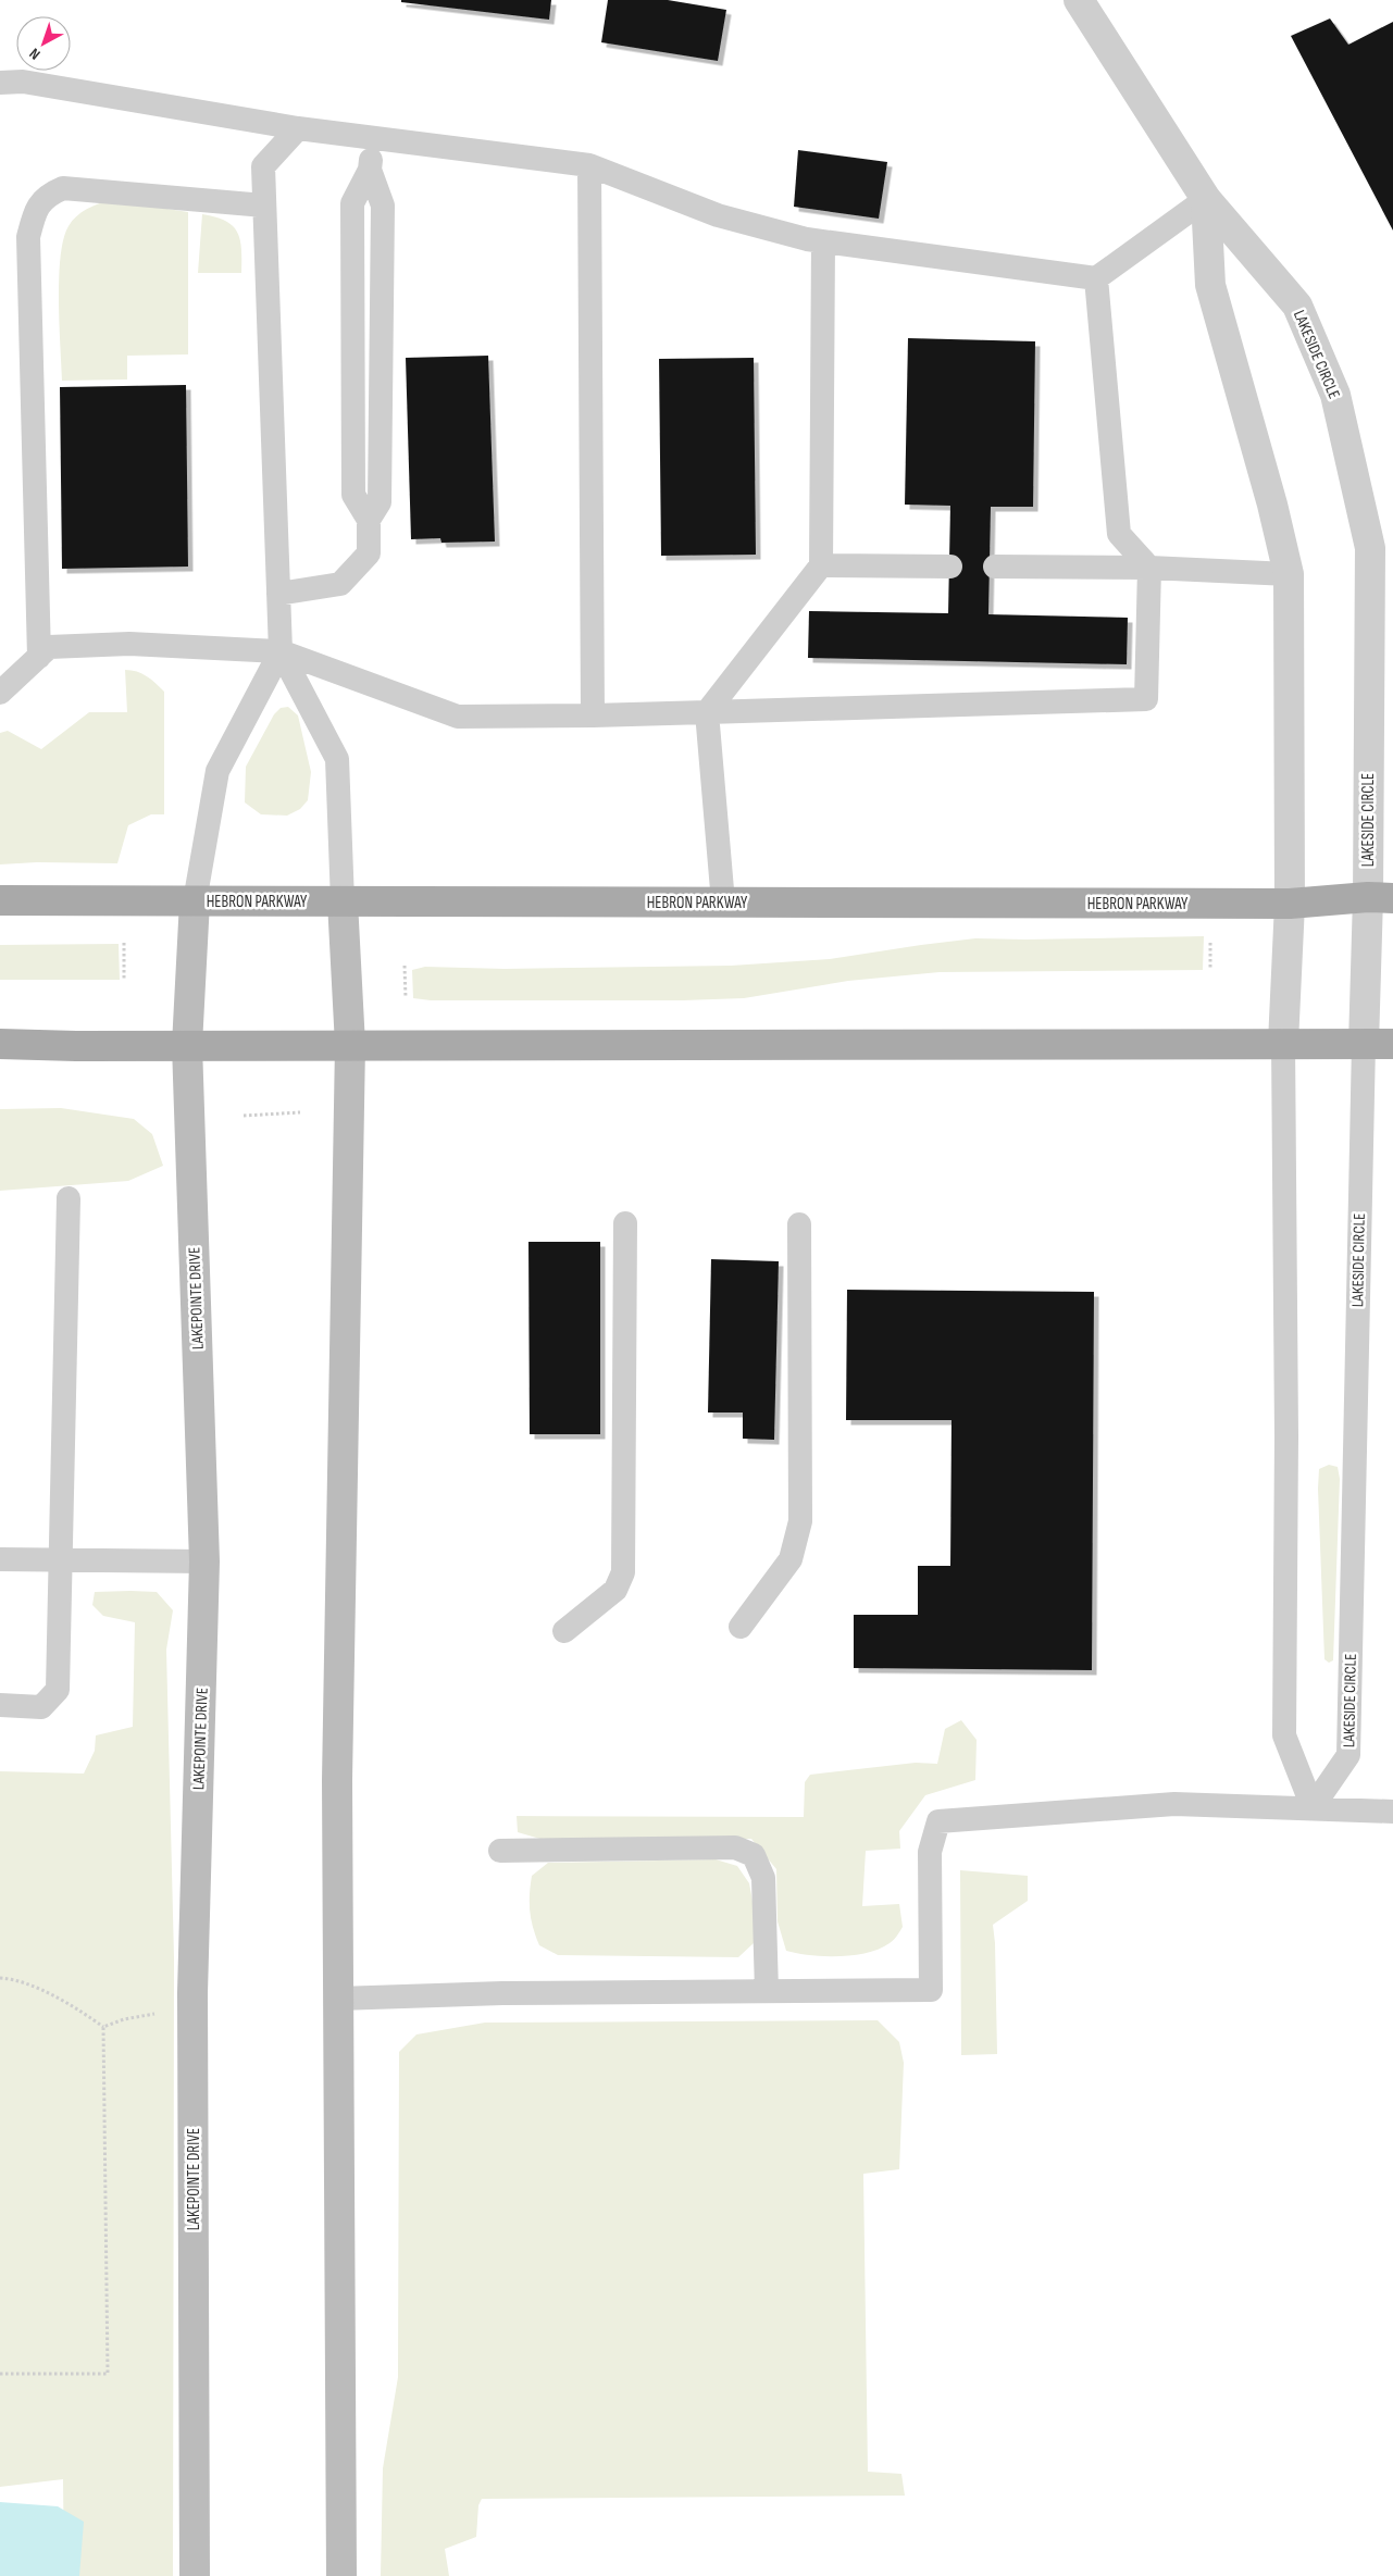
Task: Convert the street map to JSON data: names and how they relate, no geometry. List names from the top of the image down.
{
  "streets": {
    "main road": ["HEBRON PARKWAY", "LAKEPOINTE DRIVE"],
    "street": ["LAKESIDE CIRCLE"]
  },
  "crossings": [
    ["LAKESIDE CIRCLE", "HEBRON PARKWAY"],
    ["HEBRON PARKWAY", "LAKEPOINTE DRIVE"]
  ],
  "north": "bottom left"
}
